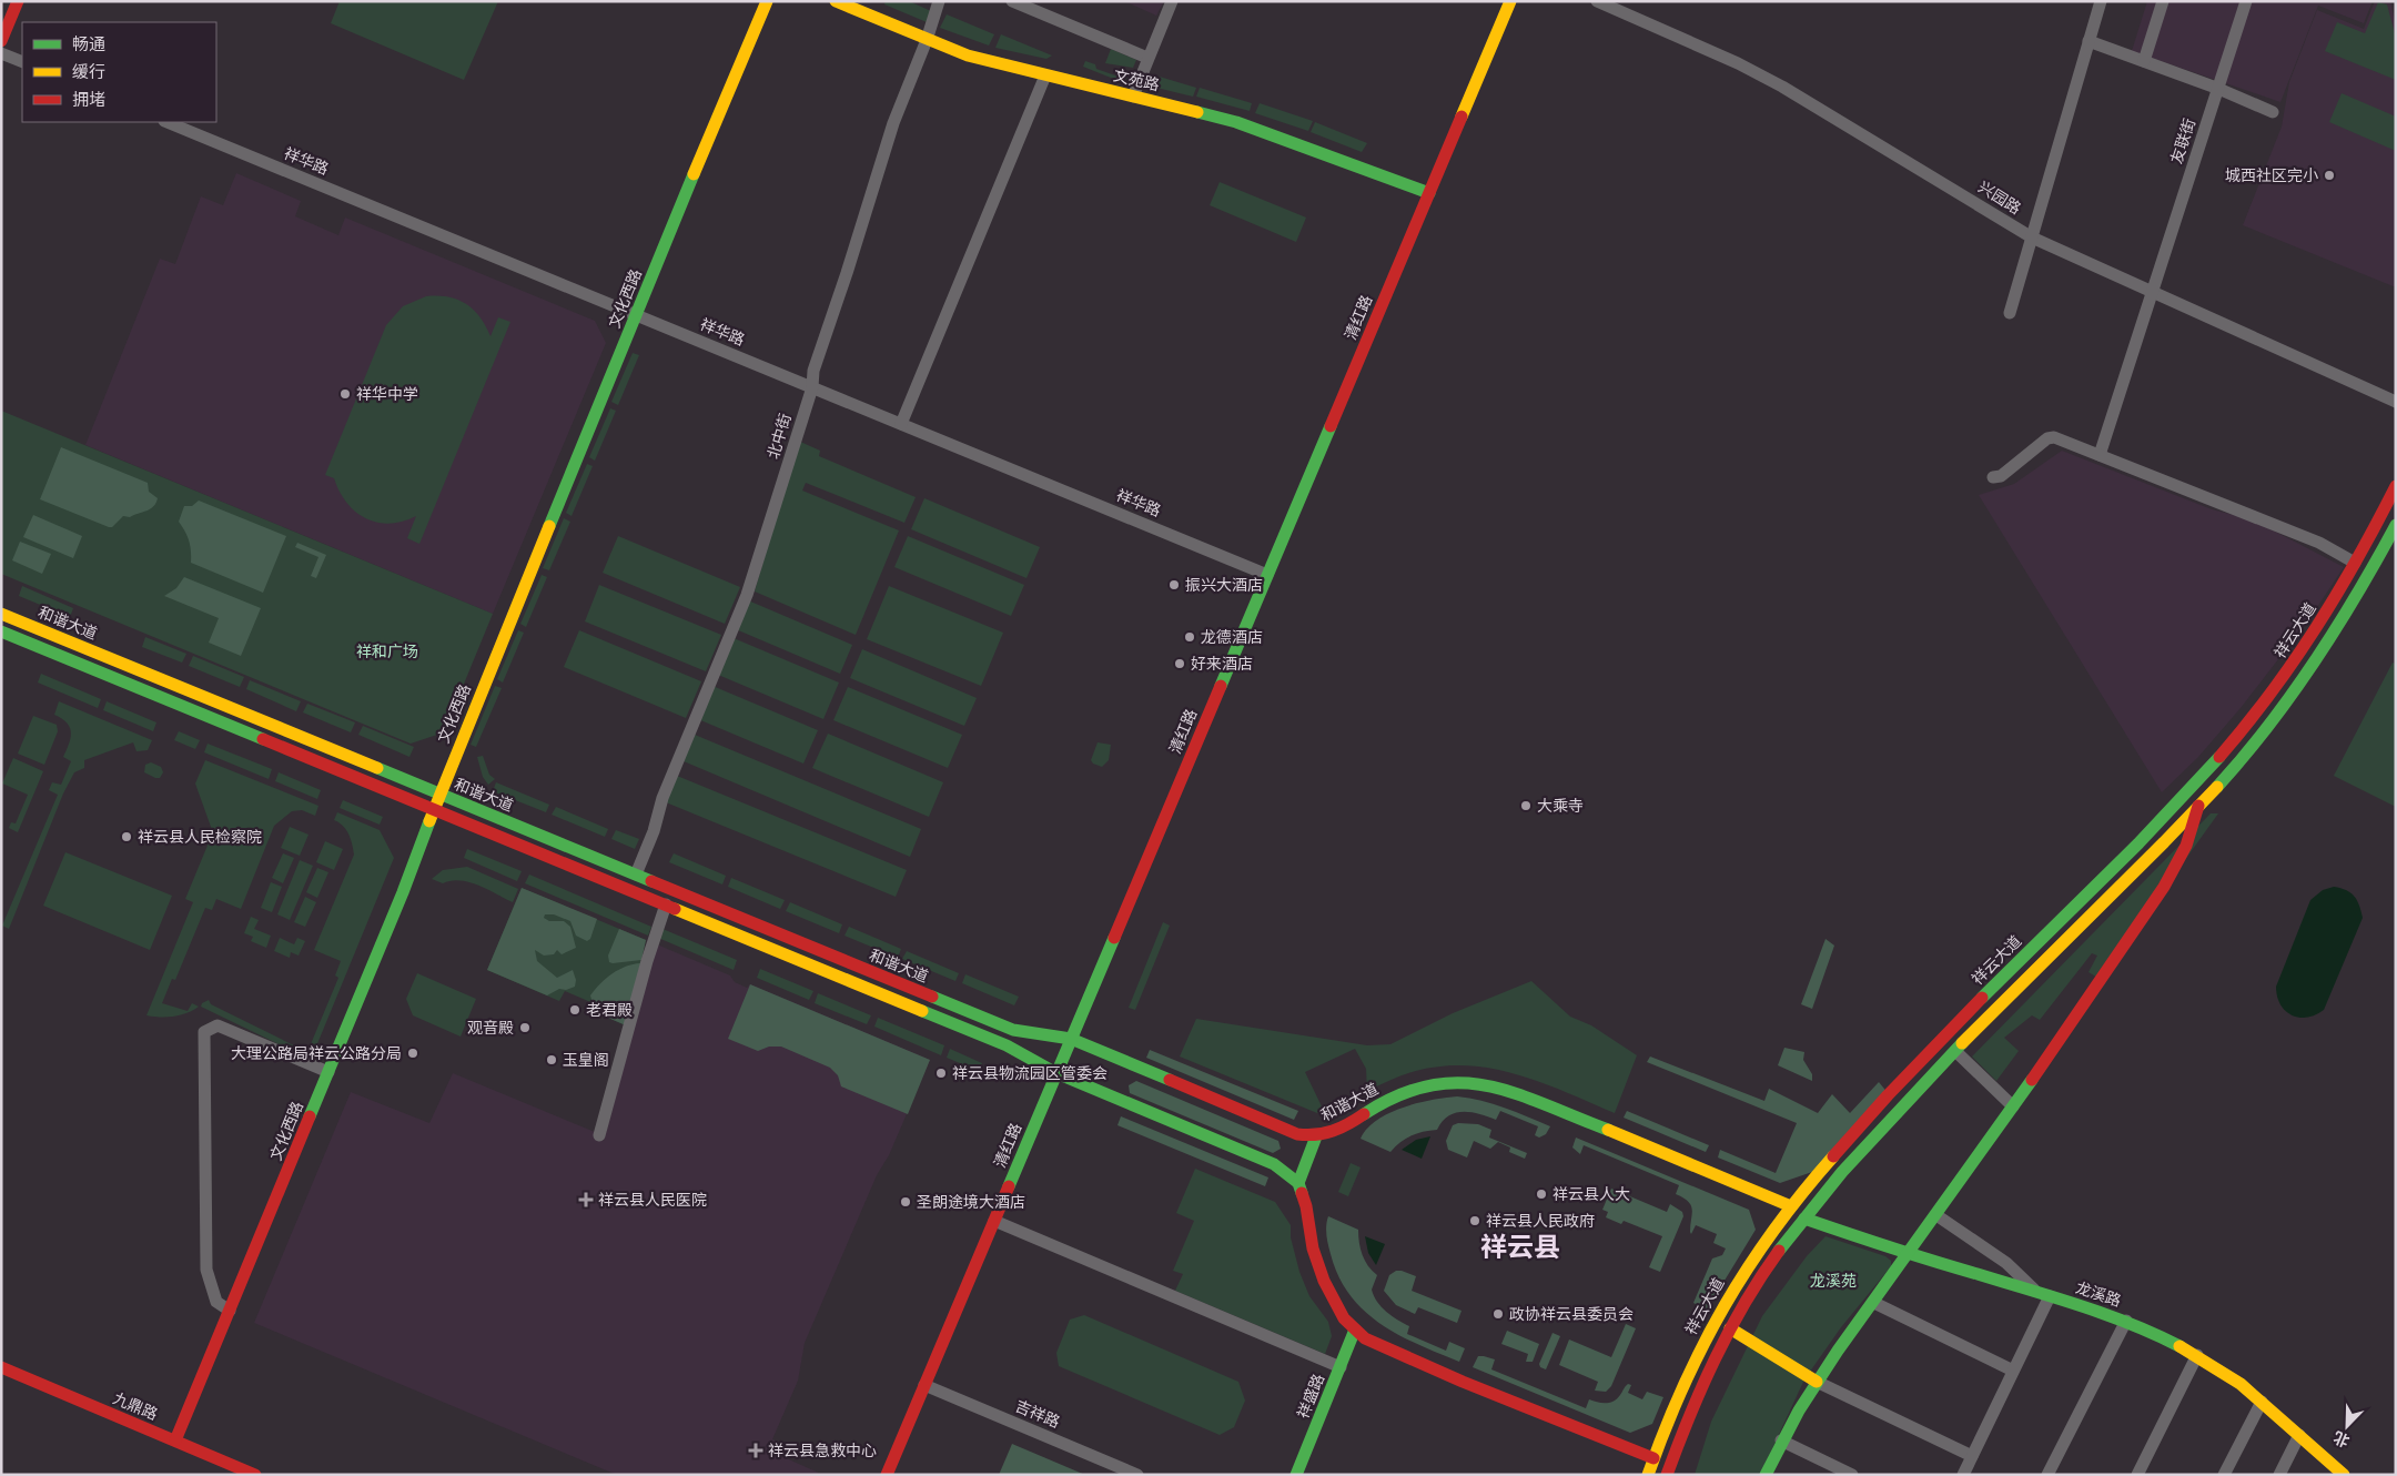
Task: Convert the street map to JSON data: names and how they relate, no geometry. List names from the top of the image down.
{
  "streets": {
    "main road": [
      "文苑路",
      "文化西路",
      "清红路",
      "和谐大道",
      "祥云大道",
      "龙溪路",
      "祥盛路",
      "九鼎路"
    ],
    "street": [
      "友联街",
      "祥华路",
      "兴园路",
      "北中街",
      "吉祥路"
    ]
  },
  "crossings": [
    ["文苑路", "清红路"],
    ["文苑路", "北中街"],
    ["友联街", "兴园路"],
    ["祥华路", "文化西路"],
    ["祥华路", "清红路"],
    ["祥华路", "北中街"],
    ["文化西路", "和谐大道"],
    ["文化西路", "九鼎路"],
    ["清红路", "和谐大道"],
    ["清红路", "吉祥路"],
    ["北中街", "和谐大道"],
    ["和谐大道", "祥云大道"],
    ["和谐大道", "龙溪路"]
  ],
  "districts": ["祥云县"],
  "parks": ["祥和广场", "龙溪苑"],
  "places": {
    "other": [
      "城西社区完小",
      "祥华中学",
      "振兴大酒店",
      "龙德酒店",
      "好来酒店",
      "大乘寺",
      "祥云县人民检察院",
      "老君殿",
      "观音殿",
      "大理公路局祥云公路分局",
      "玉皇阁",
      "祥云县物流园区管委会",
      "祥云县人大",
      "圣朗途境大酒店",
      "祥云县人民政府",
      "政协祥云县委员会"
    ],
    "health": ["祥云县人民医院", "祥云县急救中心"]
  },
  "legend": ["畅通", "缓行", "拥堵"],
  "north": "bottom left"
}
